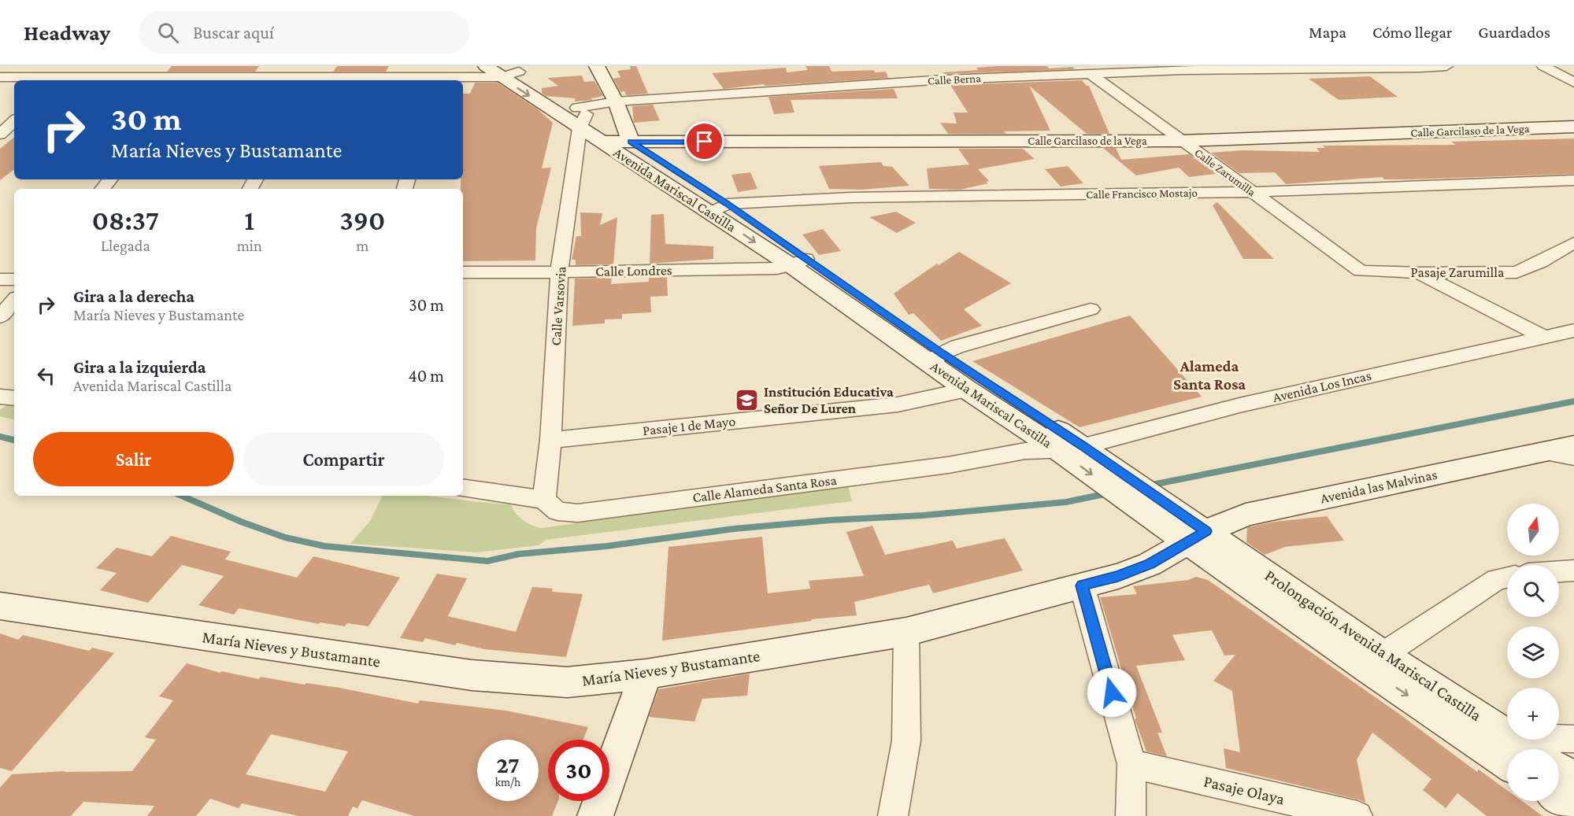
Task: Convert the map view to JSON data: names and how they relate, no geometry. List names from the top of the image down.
{
  "streets": {
    "street": [
      "Calle Berna",
      "Calle Garcilaso de la Vega",
      "Calle Zarumilla",
      "Avenida Mariscal Castilla",
      "Calle Francisco Mostajo",
      "Calle Londres",
      "Pasaje Zarumilla",
      "Calle Varsovia",
      "Avenida Los Incas",
      "Pasaje 1 de Mayo",
      "Avenida las Malvinas",
      "Calle Alameda Santa Rosa",
      "Prolongación Avenida Mariscal Castilla",
      "María Nieves y Bustamante",
      "Pasaje Olaya"
    ]
  },
  "crossings": [
    ["Calle Berna", "Calle Zarumilla"],
    ["Calle Berna", "Avenida Mariscal Castilla"],
    ["Calle Berna", "Calle Varsovia"],
    ["Calle Garcilaso de la Vega", "Calle Zarumilla"],
    ["Calle Garcilaso de la Vega", "Avenida Mariscal Castilla"],
    ["Calle Zarumilla", "Calle Francisco Mostajo"],
    ["Calle Zarumilla", "Pasaje Zarumilla"],
    ["Avenida Mariscal Castilla", "Calle Francisco Mostajo"],
    ["Avenida Mariscal Castilla", "Calle Londres"],
    ["Avenida Mariscal Castilla", "Calle Varsovia"],
    ["Avenida Mariscal Castilla", "Avenida Los Incas"],
    ["Avenida Mariscal Castilla", "Pasaje 1 de Mayo"],
    ["Avenida Mariscal Castilla", "Avenida las Malvinas"],
    ["Avenida Mariscal Castilla", "Calle Alameda Santa Rosa"],
    ["Avenida Mariscal Castilla", "Prolongación Avenida Mariscal Castilla"],
    ["Avenida Mariscal Castilla", "María Nieves y Bustamante"],
    ["Calle Londres", "Calle Varsovia"],
    ["Calle Varsovia", "Pasaje 1 de Mayo"],
    ["Calle Varsovia", "Calle Alameda Santa Rosa"],
    ["Avenida Los Incas", "Calle Alameda Santa Rosa"],
    ["Avenida las Malvinas", "Prolongación Avenida Mariscal Castilla"],
    ["Avenida las Malvinas", "María Nieves y Bustamante"],
    ["Prolongación Avenida Mariscal Castilla", "María Nieves y Bustamante"]
  ],
  "districts": ["Alameda Santa Rosa"],
  "places": {
    "school or university": ["Institución Educativa Señor De Luren"]
  },
  "north": "top",
  "page": {
    "header": "Headway",
    "search": "Buscar aquí",
    "nav": ["Mapa", "Cómo llegar", "Guardados"],
    "turn": ["30 m", "María Nieves y Bustamante"],
    "eta": [
      "08:37",
      "Llegada",
      "1",
      "min",
      "390",
      "m"
    ],
    "list": [
      {
        "name": "Gira a la derecha",
        "note": "María Nieves y Bustamante",
        "value": "30 m"
      },
      {
        "name": "Gira a la izquierda",
        "note": "Avenida Mariscal Castilla",
        "value": "40 m"
      }
    ],
    "buttons": ["Salir", "Compartir"],
    "map_buttons": ["+", "−"],
    "speed": "27 km/h",
    "limit": "30"
  }
}
